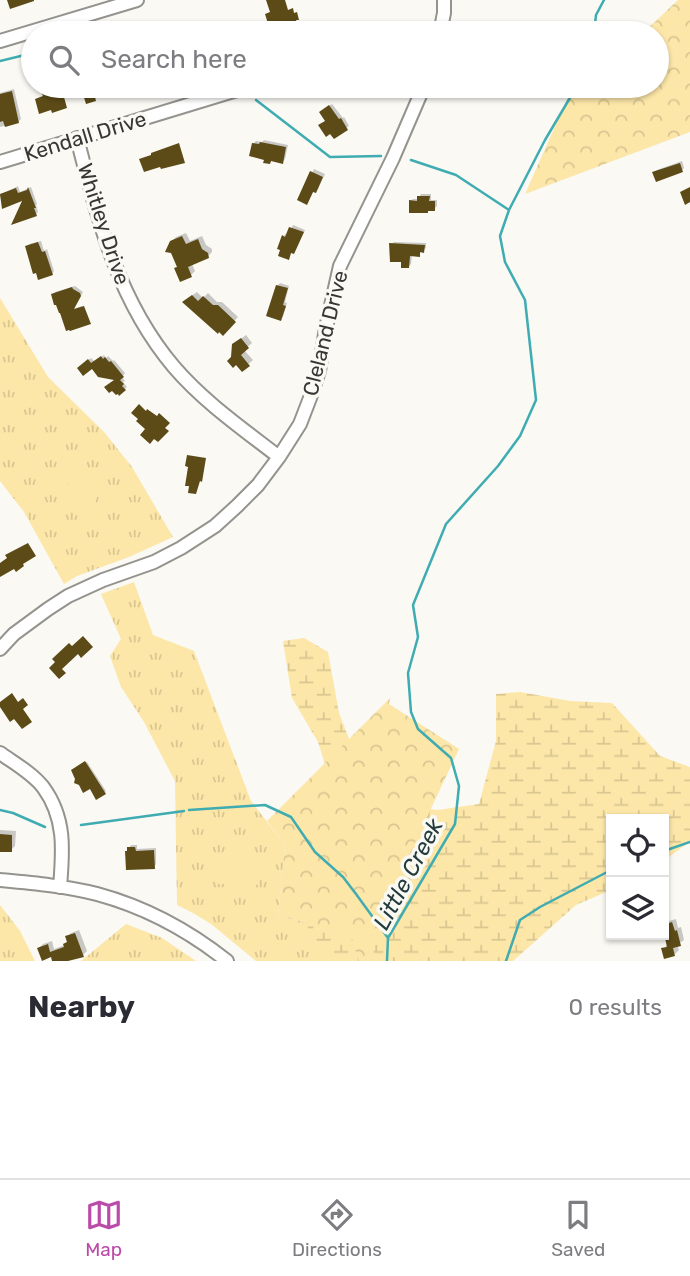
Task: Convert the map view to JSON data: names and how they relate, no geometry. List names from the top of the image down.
{
  "streets": {
    "street": ["Kendall Drive", "Whitley Drive", "Cleland Drive"]
  },
  "crossings": [
    ["Kendall Drive", "Whitley Drive"],
    ["Whitley Drive", "Cleland Drive"]
  ],
  "water": ["Little Creek"],
  "page": {
    "search": "Search here",
    "heading": ["Nearby", "0 results"],
    "nav": ["Map", "Directions", "Saved"]
  }
}
